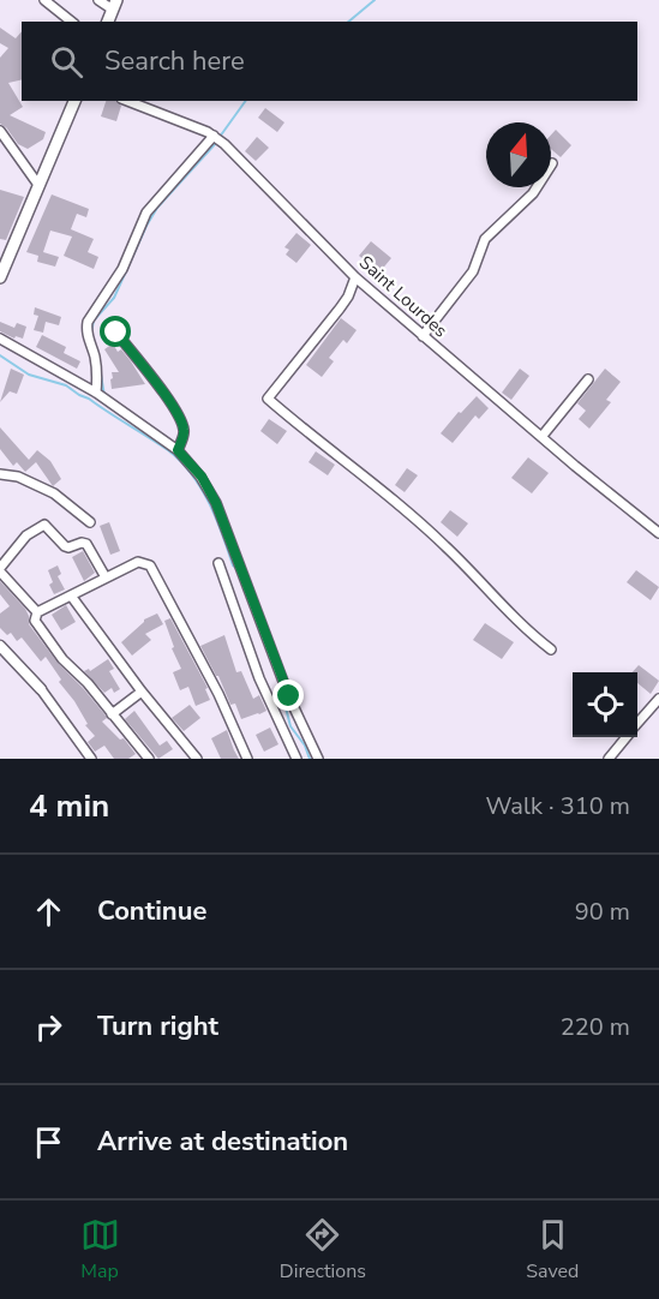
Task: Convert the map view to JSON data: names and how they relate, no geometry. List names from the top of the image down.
{
  "streets": {
    "street": ["Saint Lourdes"]
  },
  "north": "top",
  "page": {
    "search": "Search here",
    "heading": ["4 min", "Walk · 310 m"],
    "list": [
      ["Continue", "90 m"],
      ["Turn right", "220 m"],
      "Arrive at destination"
    ],
    "nav": ["Map", "Directions", "Saved"]
  }
}
